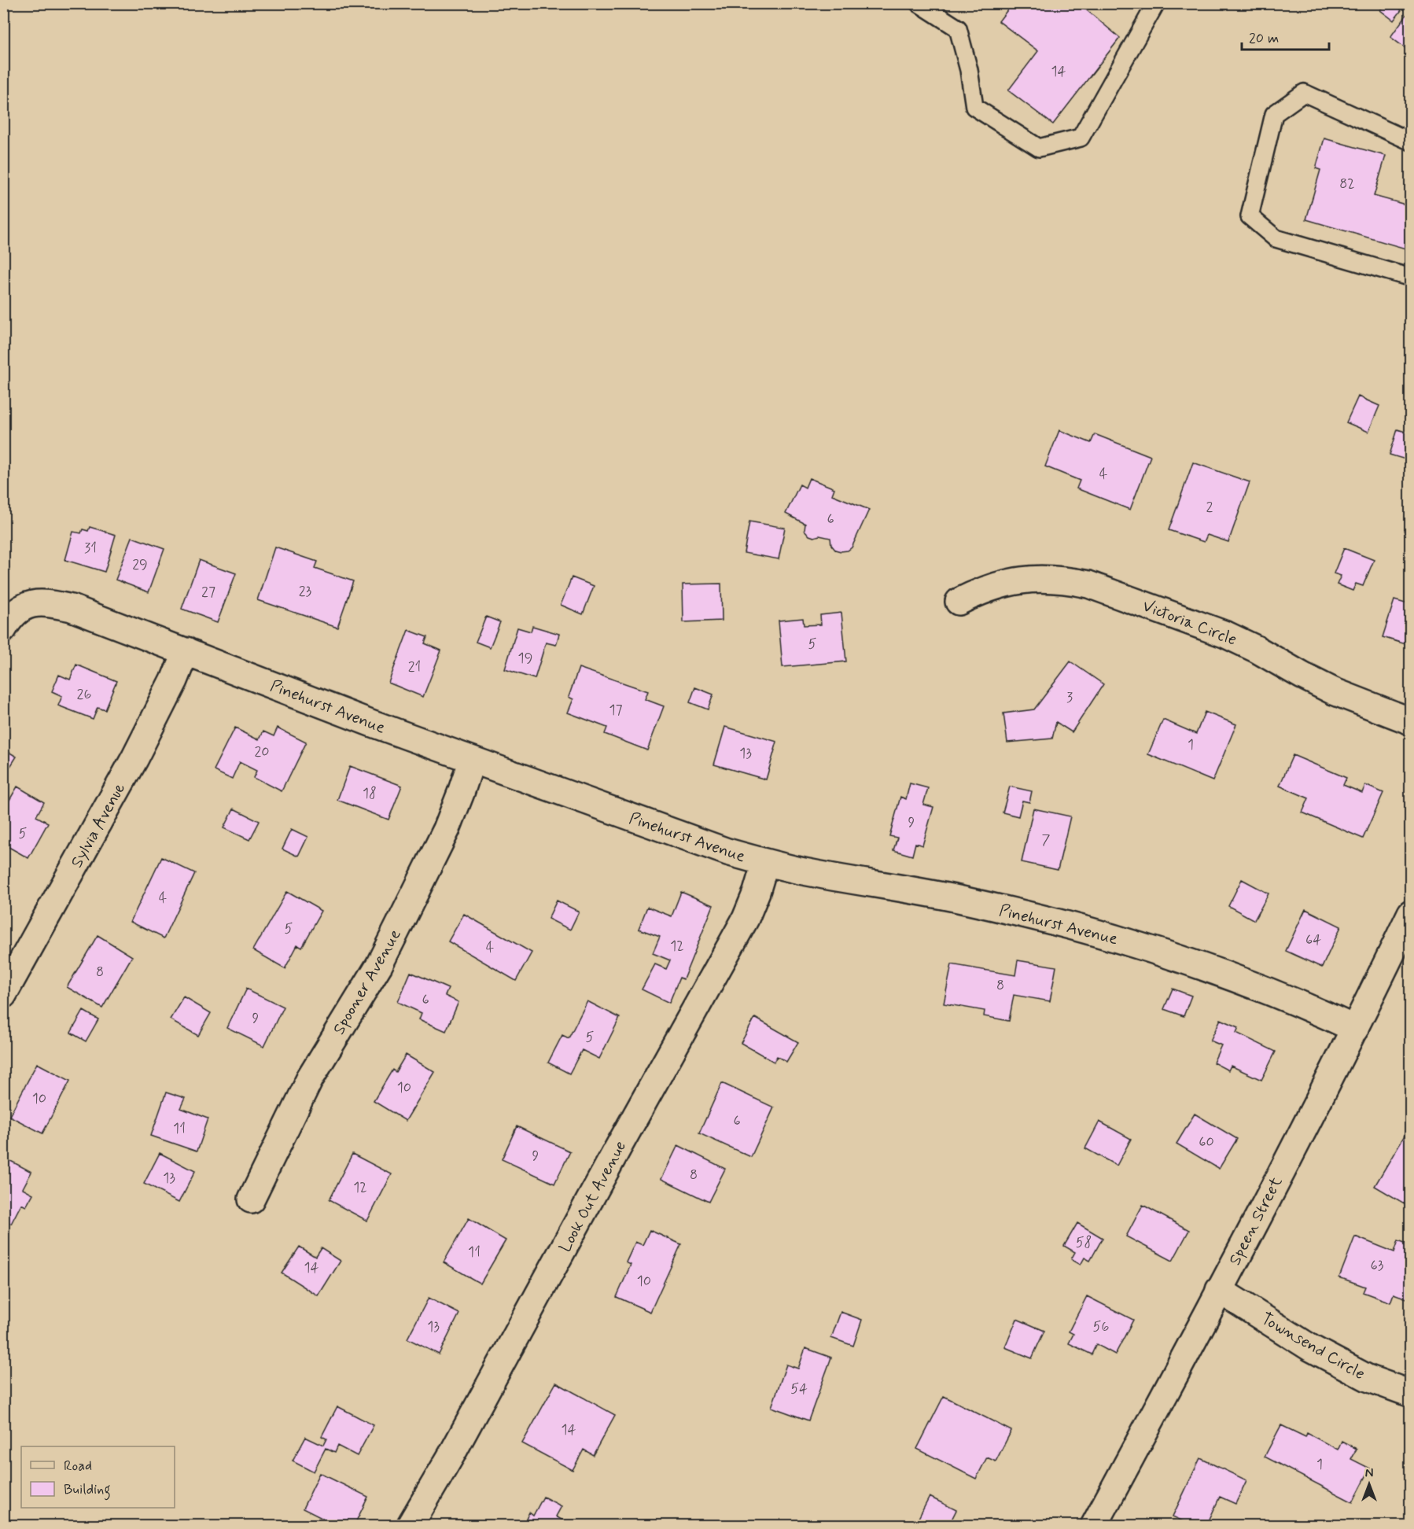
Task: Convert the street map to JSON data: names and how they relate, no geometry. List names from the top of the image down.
{
  "streets": {
    "street": [
      "Victoria Circle",
      "Pinehurst Avenue",
      "Sylvia Avenue",
      "Spooner Avenue",
      "Look Out Avenue",
      "Speen Street",
      "Townsend Circle"
    ]
  },
  "crossings": [
    ["Pinehurst Avenue", "Sylvia Avenue"],
    ["Pinehurst Avenue", "Spooner Avenue"],
    ["Pinehurst Avenue", "Look Out Avenue"],
    ["Pinehurst Avenue", "Speen Street"],
    ["Speen Street", "Townsend Circle"]
  ],
  "house_numbers": [
    "14",
    "82",
    "4",
    "2",
    "6",
    "31",
    "29",
    "23",
    "27",
    "5",
    "19",
    "21",
    "26",
    "3",
    "17",
    "1",
    "20",
    "13",
    "18",
    "9",
    "5",
    "7",
    "4",
    "5",
    "64",
    "12",
    "4",
    "8",
    "8",
    "6",
    "9",
    "5",
    "10",
    "10",
    "6",
    "11",
    "60",
    "9",
    "8",
    "13",
    "12",
    "58",
    "11",
    "63",
    "14",
    "10",
    "13",
    "56",
    "54",
    "14",
    "1"
  ],
  "legend": ["Road", "Building"],
  "scale_bar": "20 m",
  "north": "top"
}
